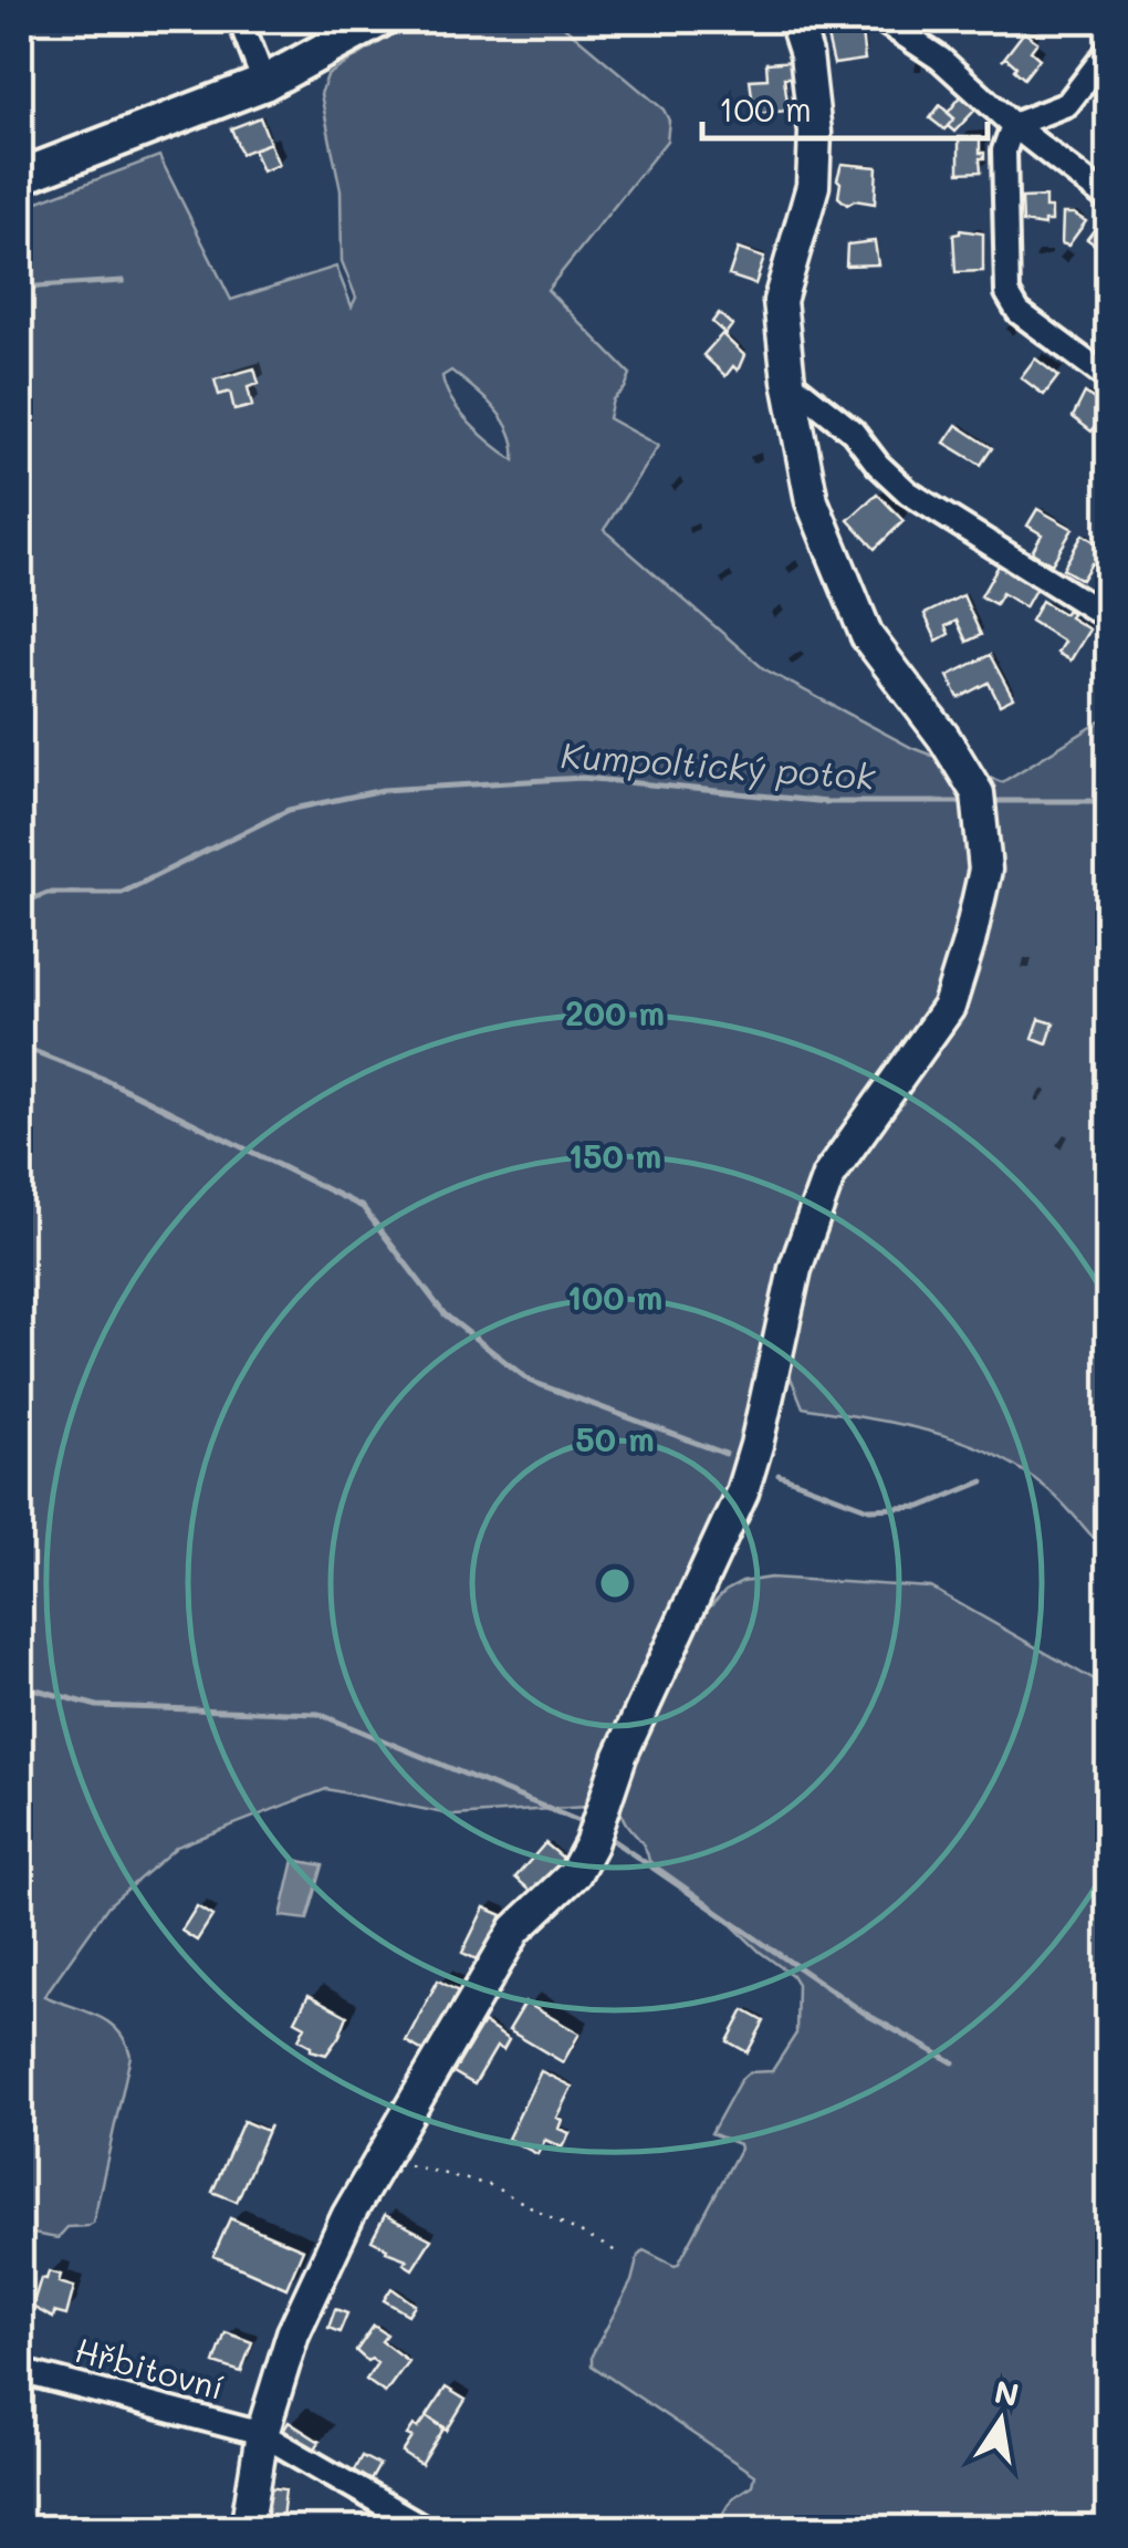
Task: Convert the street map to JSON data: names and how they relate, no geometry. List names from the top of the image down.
{
  "streets": {
    "street": ["Hřbitovní"]
  },
  "water": ["Kumpoltický potok"],
  "scale_bar": "100 m",
  "north": "top",
  "rings": [
    "200 m",
    "150 m",
    "100 m",
    "50 m"
  ]
}
